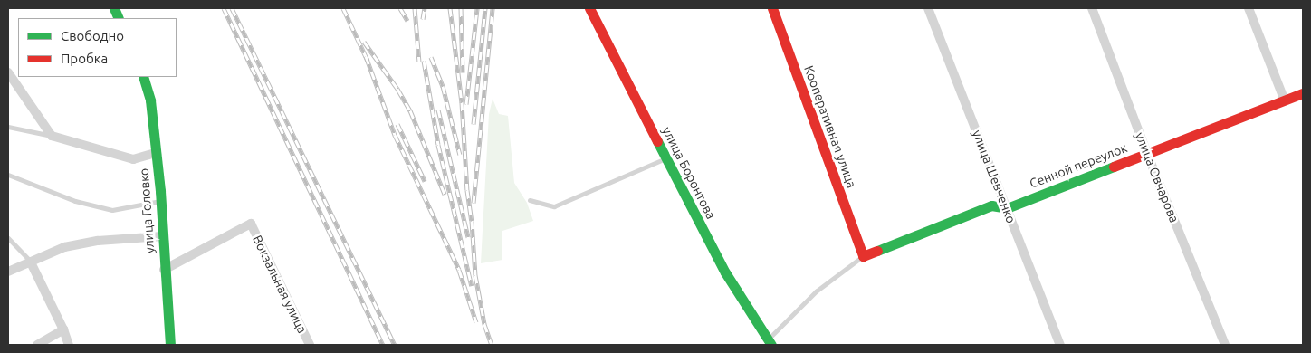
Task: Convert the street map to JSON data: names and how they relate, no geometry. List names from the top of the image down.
{
  "streets": {
    "street": [
      "Кооперативная улица",
      "Сенной переулок",
      "улица Боронтова",
      "улица Шевченко",
      "улица Овчарова",
      "улица Головко",
      "Вокзальная улица"
    ]
  },
  "crossings": [
    ["Кооперативная улица", "Сенной переулок"],
    ["Сенной переулок", "улица Шевченко"],
    ["Сенной переулок", "улица Овчарова"],
    ["улица Головко", "Вокзальная улица"]
  ],
  "legend": ["Свободно", "Пробка"]
}
